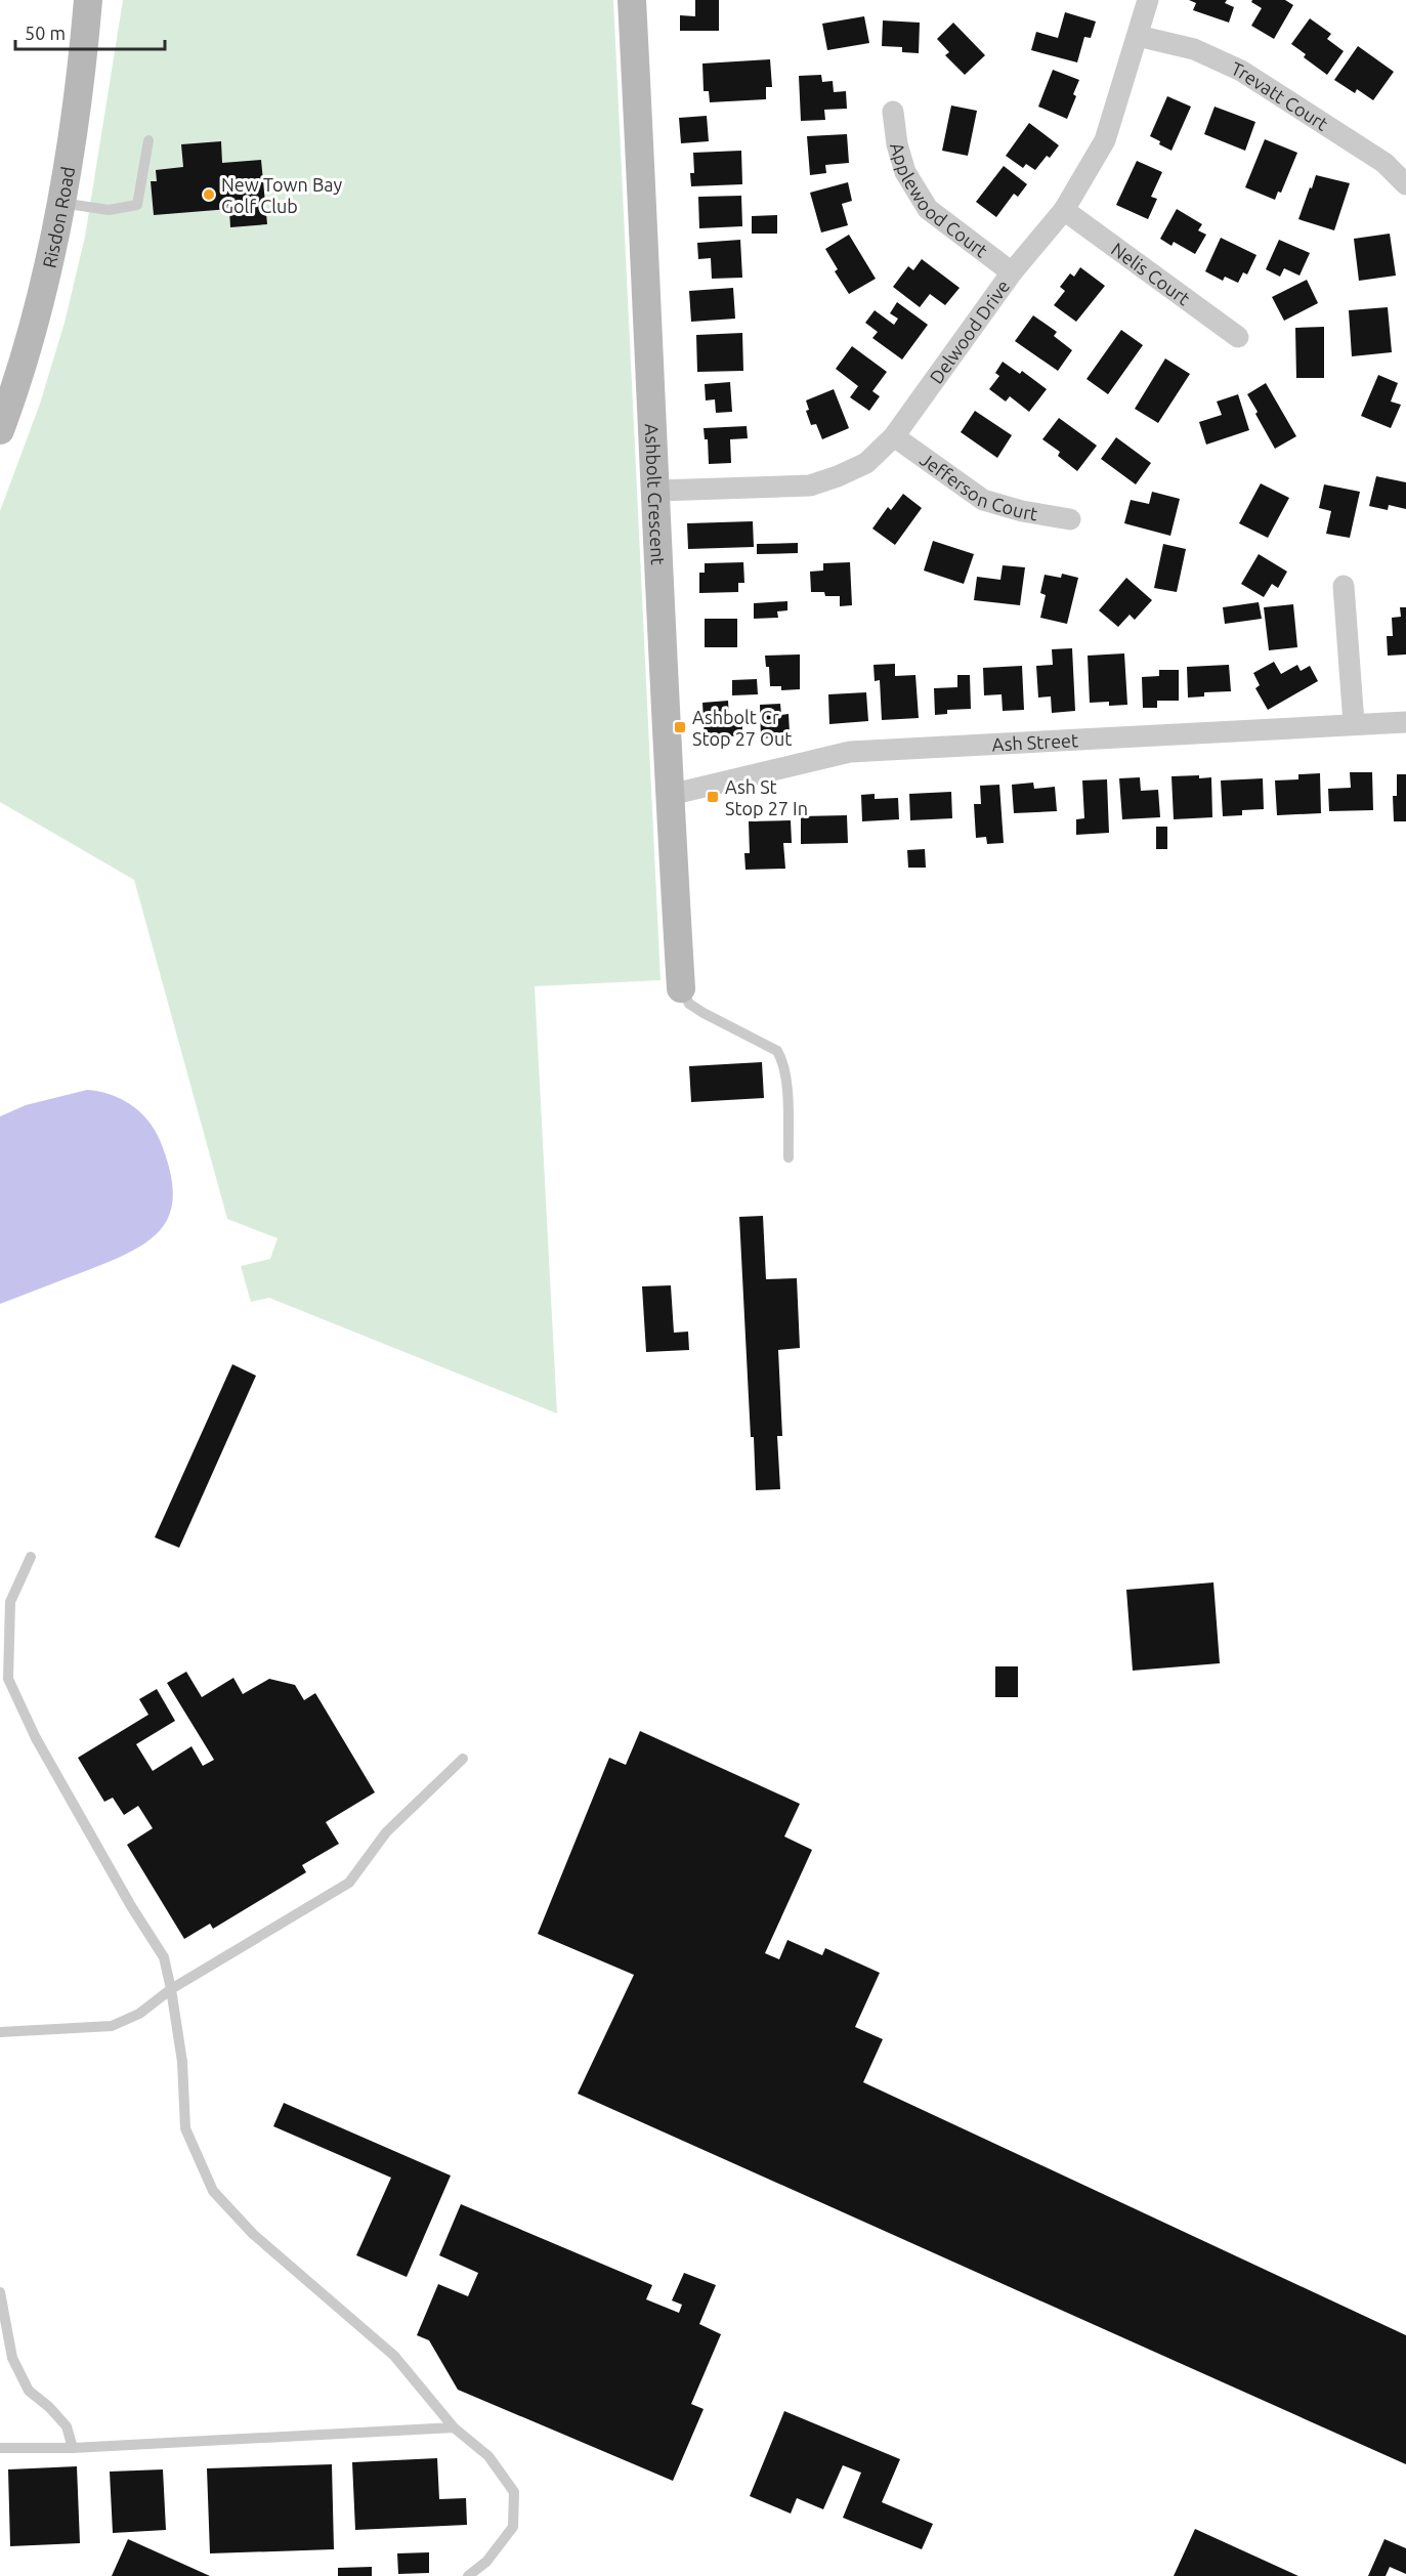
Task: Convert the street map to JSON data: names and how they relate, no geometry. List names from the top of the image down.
{
  "streets": {
    "street": [
      "Trevatt Court",
      "Applewood Court",
      "Risdon Road",
      "Nelis Court",
      "Delwood Drive",
      "Jefferson Court",
      "Ashbolt Crescent",
      "Ash Street"
    ]
  },
  "crossings": [
    ["Trevatt Court", "Delwood Drive"],
    ["Applewood Court", "Delwood Drive"],
    ["Nelis Court", "Delwood Drive"],
    ["Delwood Drive", "Jefferson Court"],
    ["Delwood Drive", "Ashbolt Crescent"],
    ["Ashbolt Crescent", "Ash Street"]
  ],
  "places": {
    "other": ["New Town Bay Golf Club"],
    "transit": ["Ashbolt Cr Stop 27 Out", "Ash St Stop 27 In"]
  },
  "scale_bar": "50 m"
}
